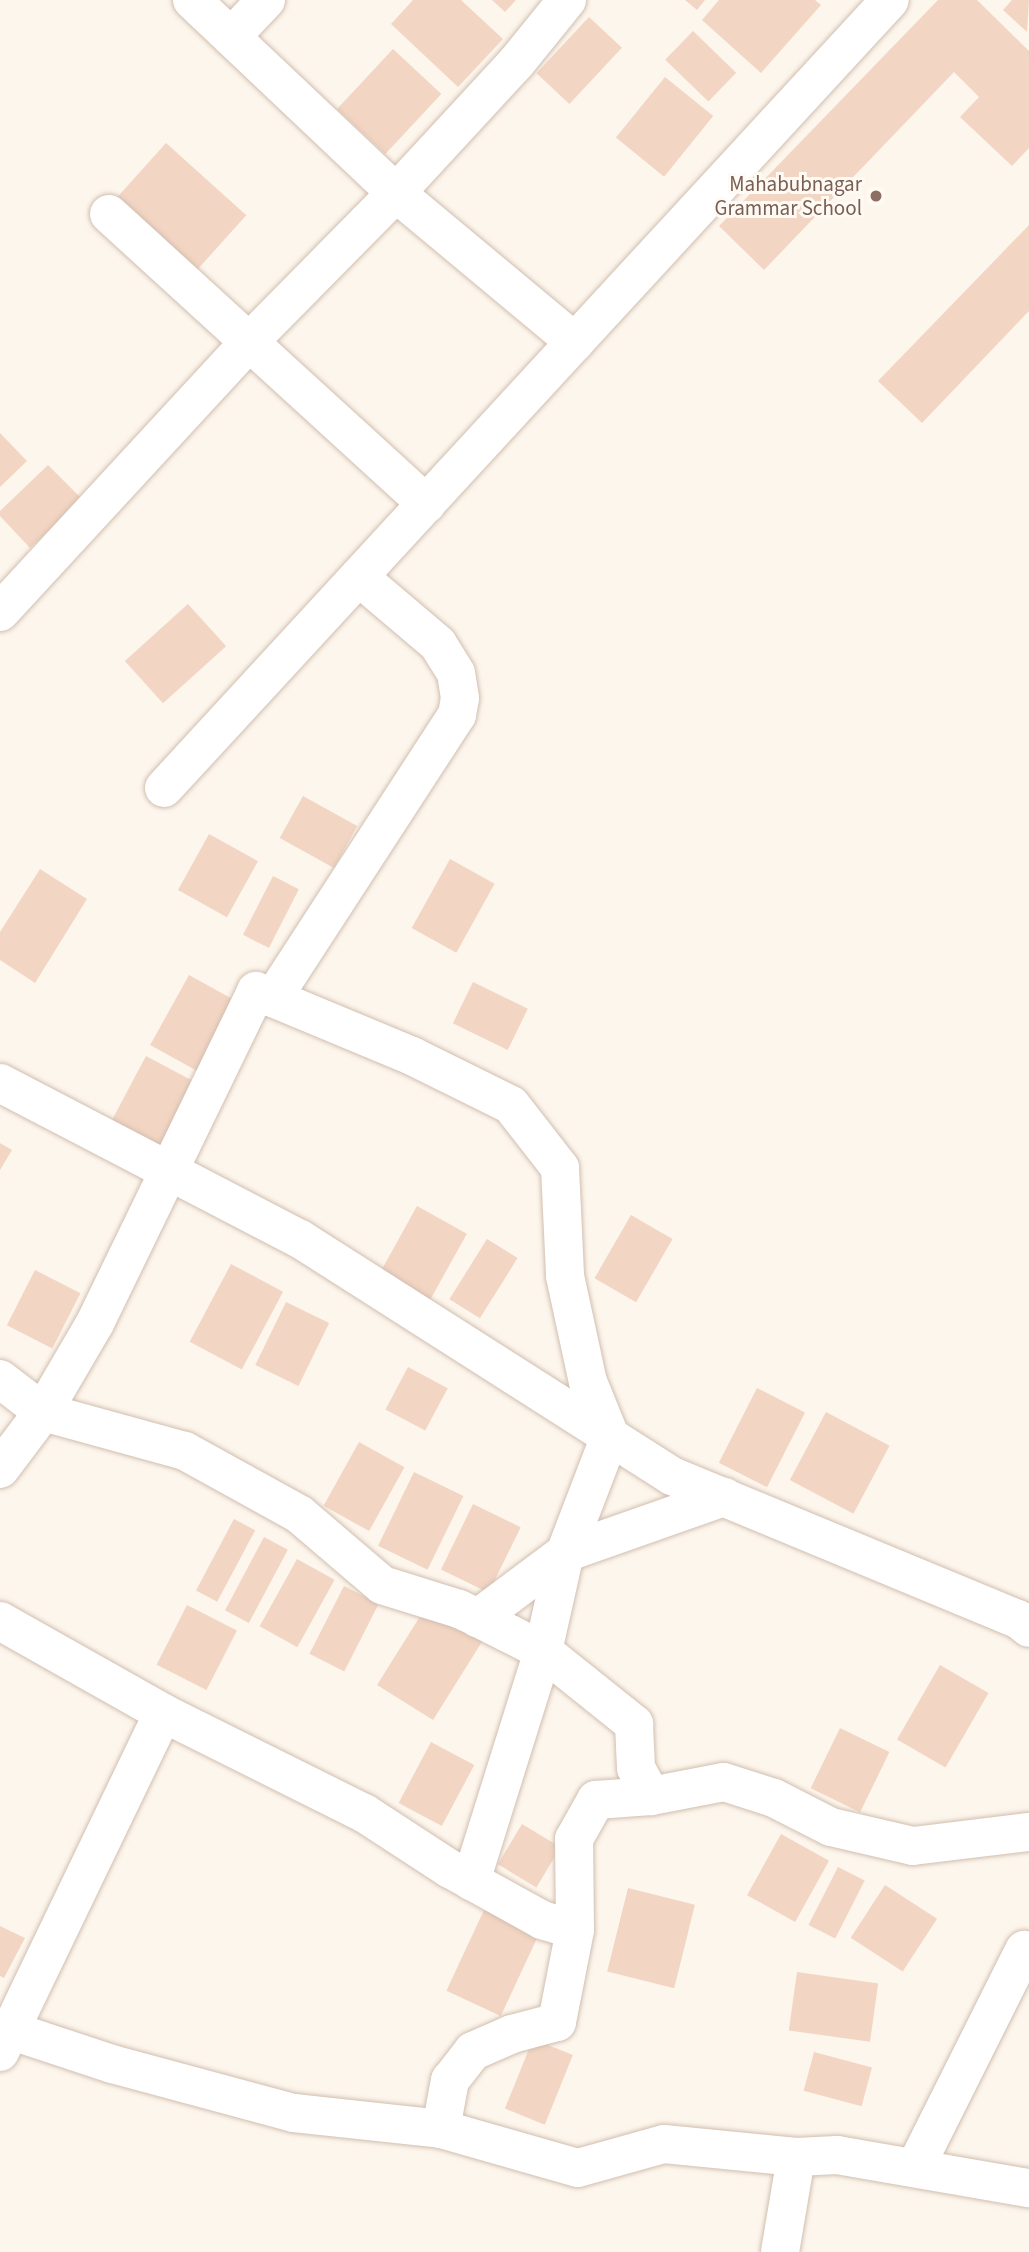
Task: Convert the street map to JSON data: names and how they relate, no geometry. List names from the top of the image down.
{
  "places": ["Mahabubnagar Grammar School"]
}
